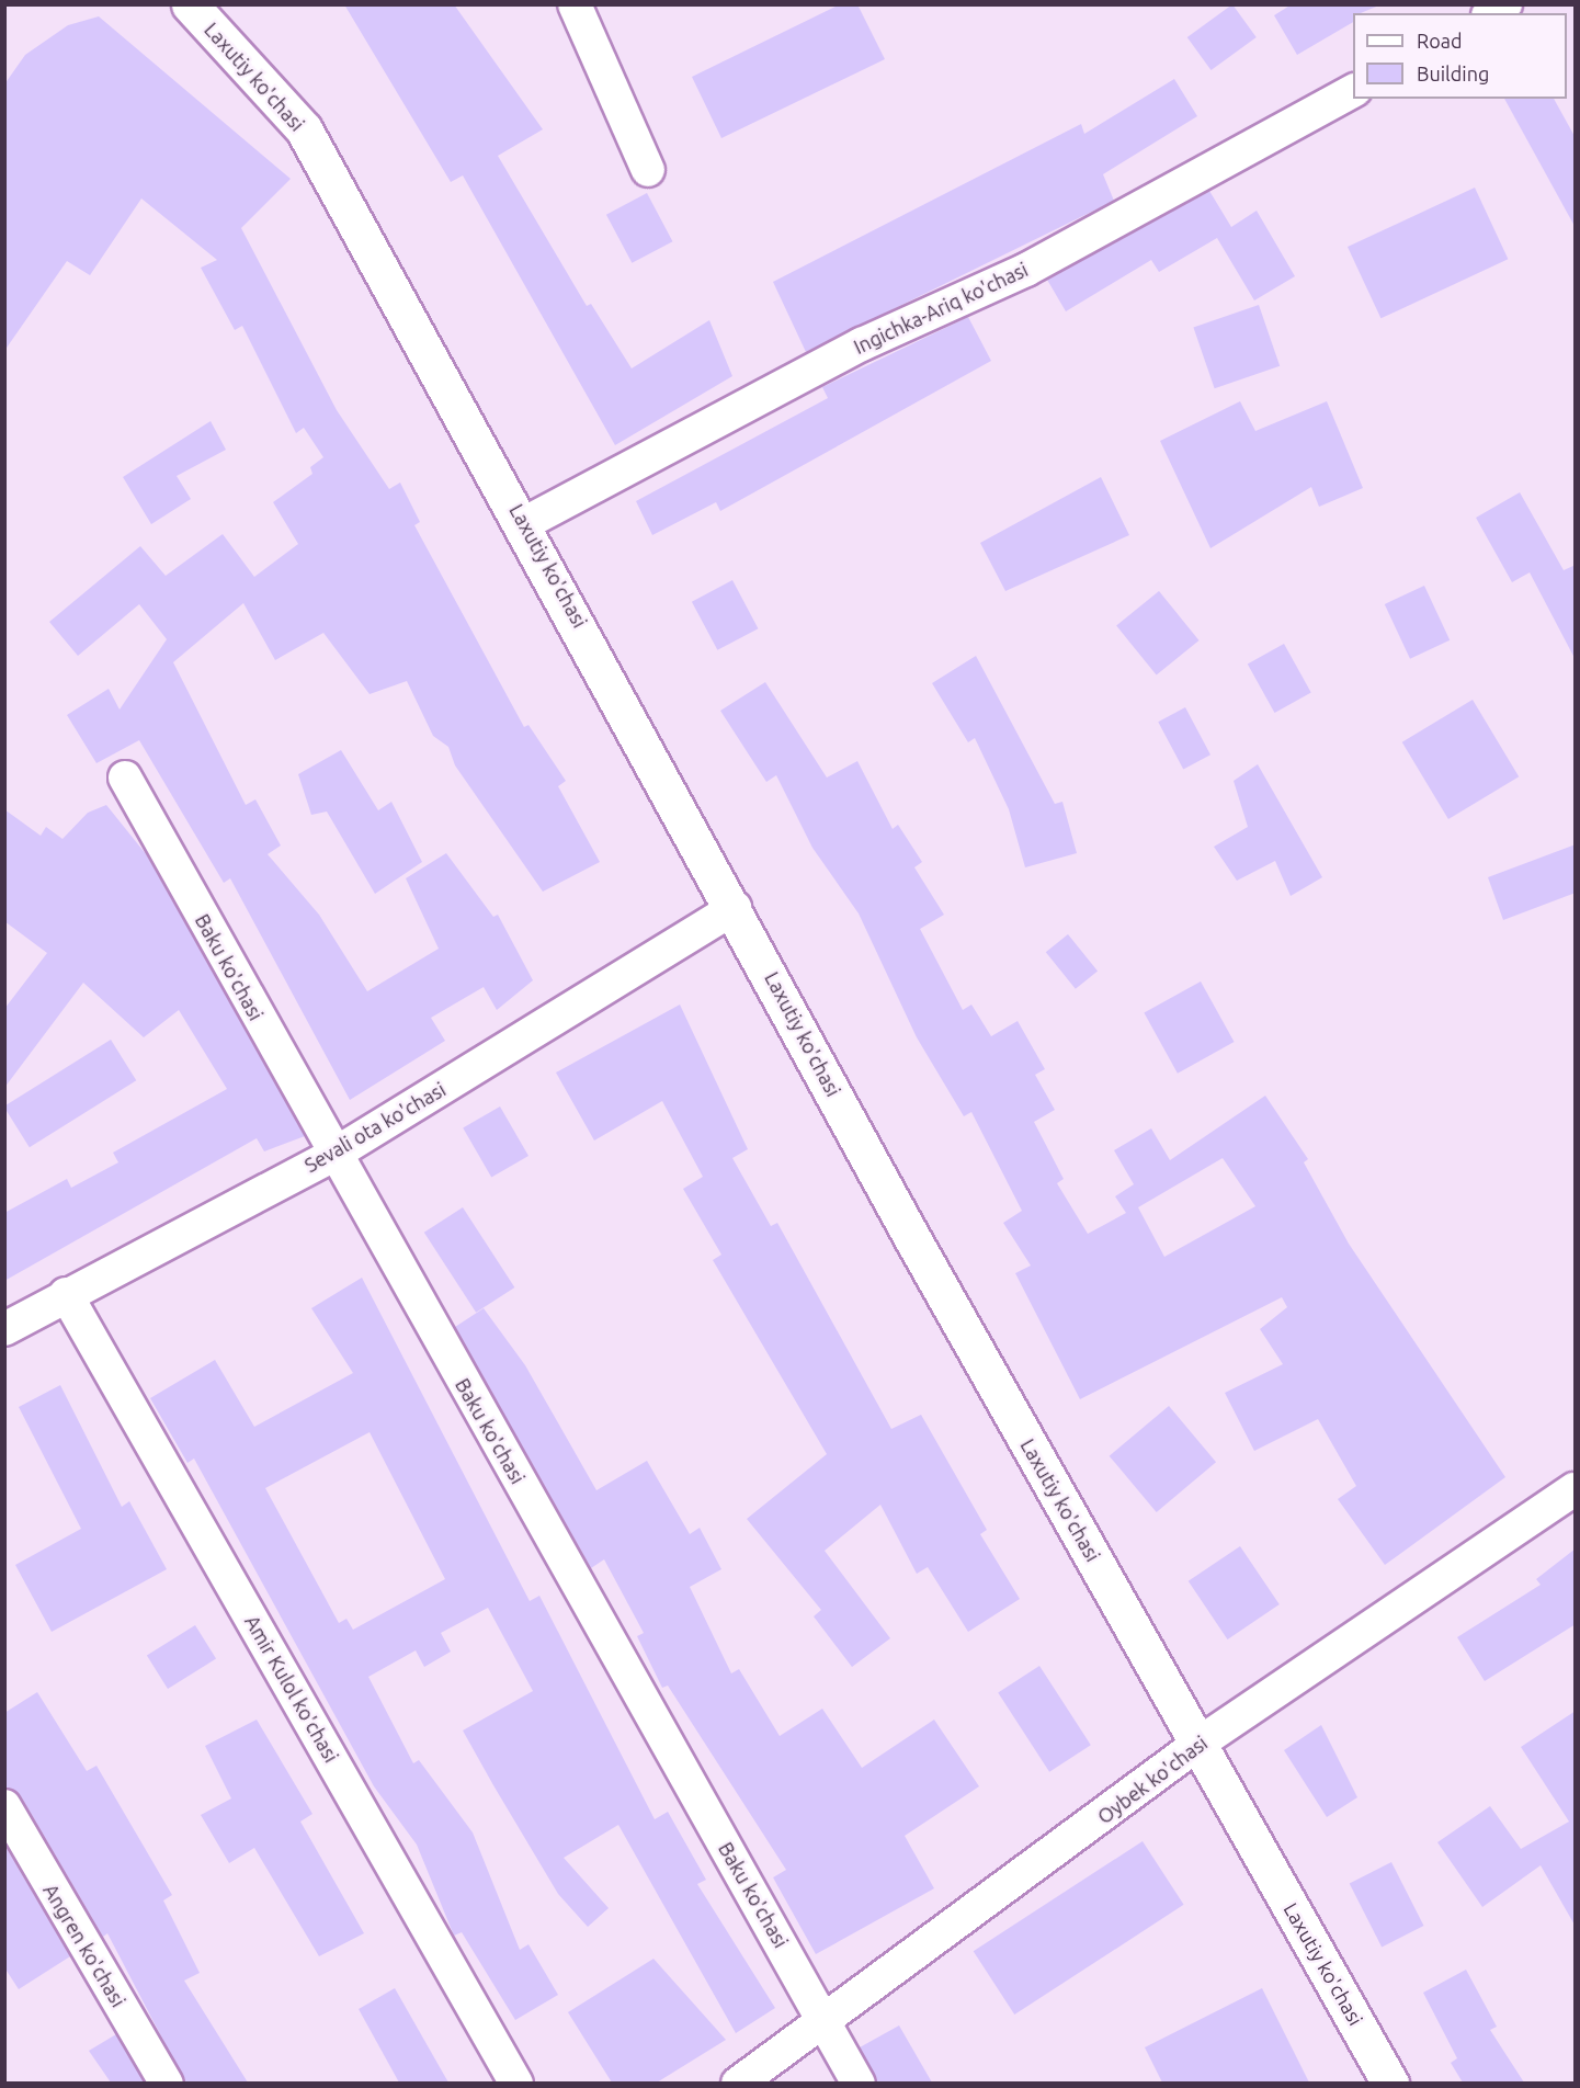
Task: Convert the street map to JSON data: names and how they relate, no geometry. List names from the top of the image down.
{
  "streets": {
    "street": [
      "Laxutiy ko'chasi",
      "Ingichka-Ariq ko'chasi",
      "Baku ko'chasi",
      "Sevali ota ko'chasi",
      "Amir Kulol ko'chasi",
      "Oybek ko'chasi",
      "Angren ko'chasi"
    ]
  },
  "crossings": [
    ["Laxutiy ko'chasi", "Ingichka-Ariq ko'chasi"],
    ["Laxutiy ko'chasi", "Sevali ota ko'chasi"],
    ["Laxutiy ko'chasi", "Oybek ko'chasi"],
    ["Baku ko'chasi", "Sevali ota ko'chasi"],
    ["Baku ko'chasi", "Oybek ko'chasi"],
    ["Sevali ota ko'chasi", "Amir Kulol ko'chasi"]
  ],
  "legend": ["Road", "Building"]
}
